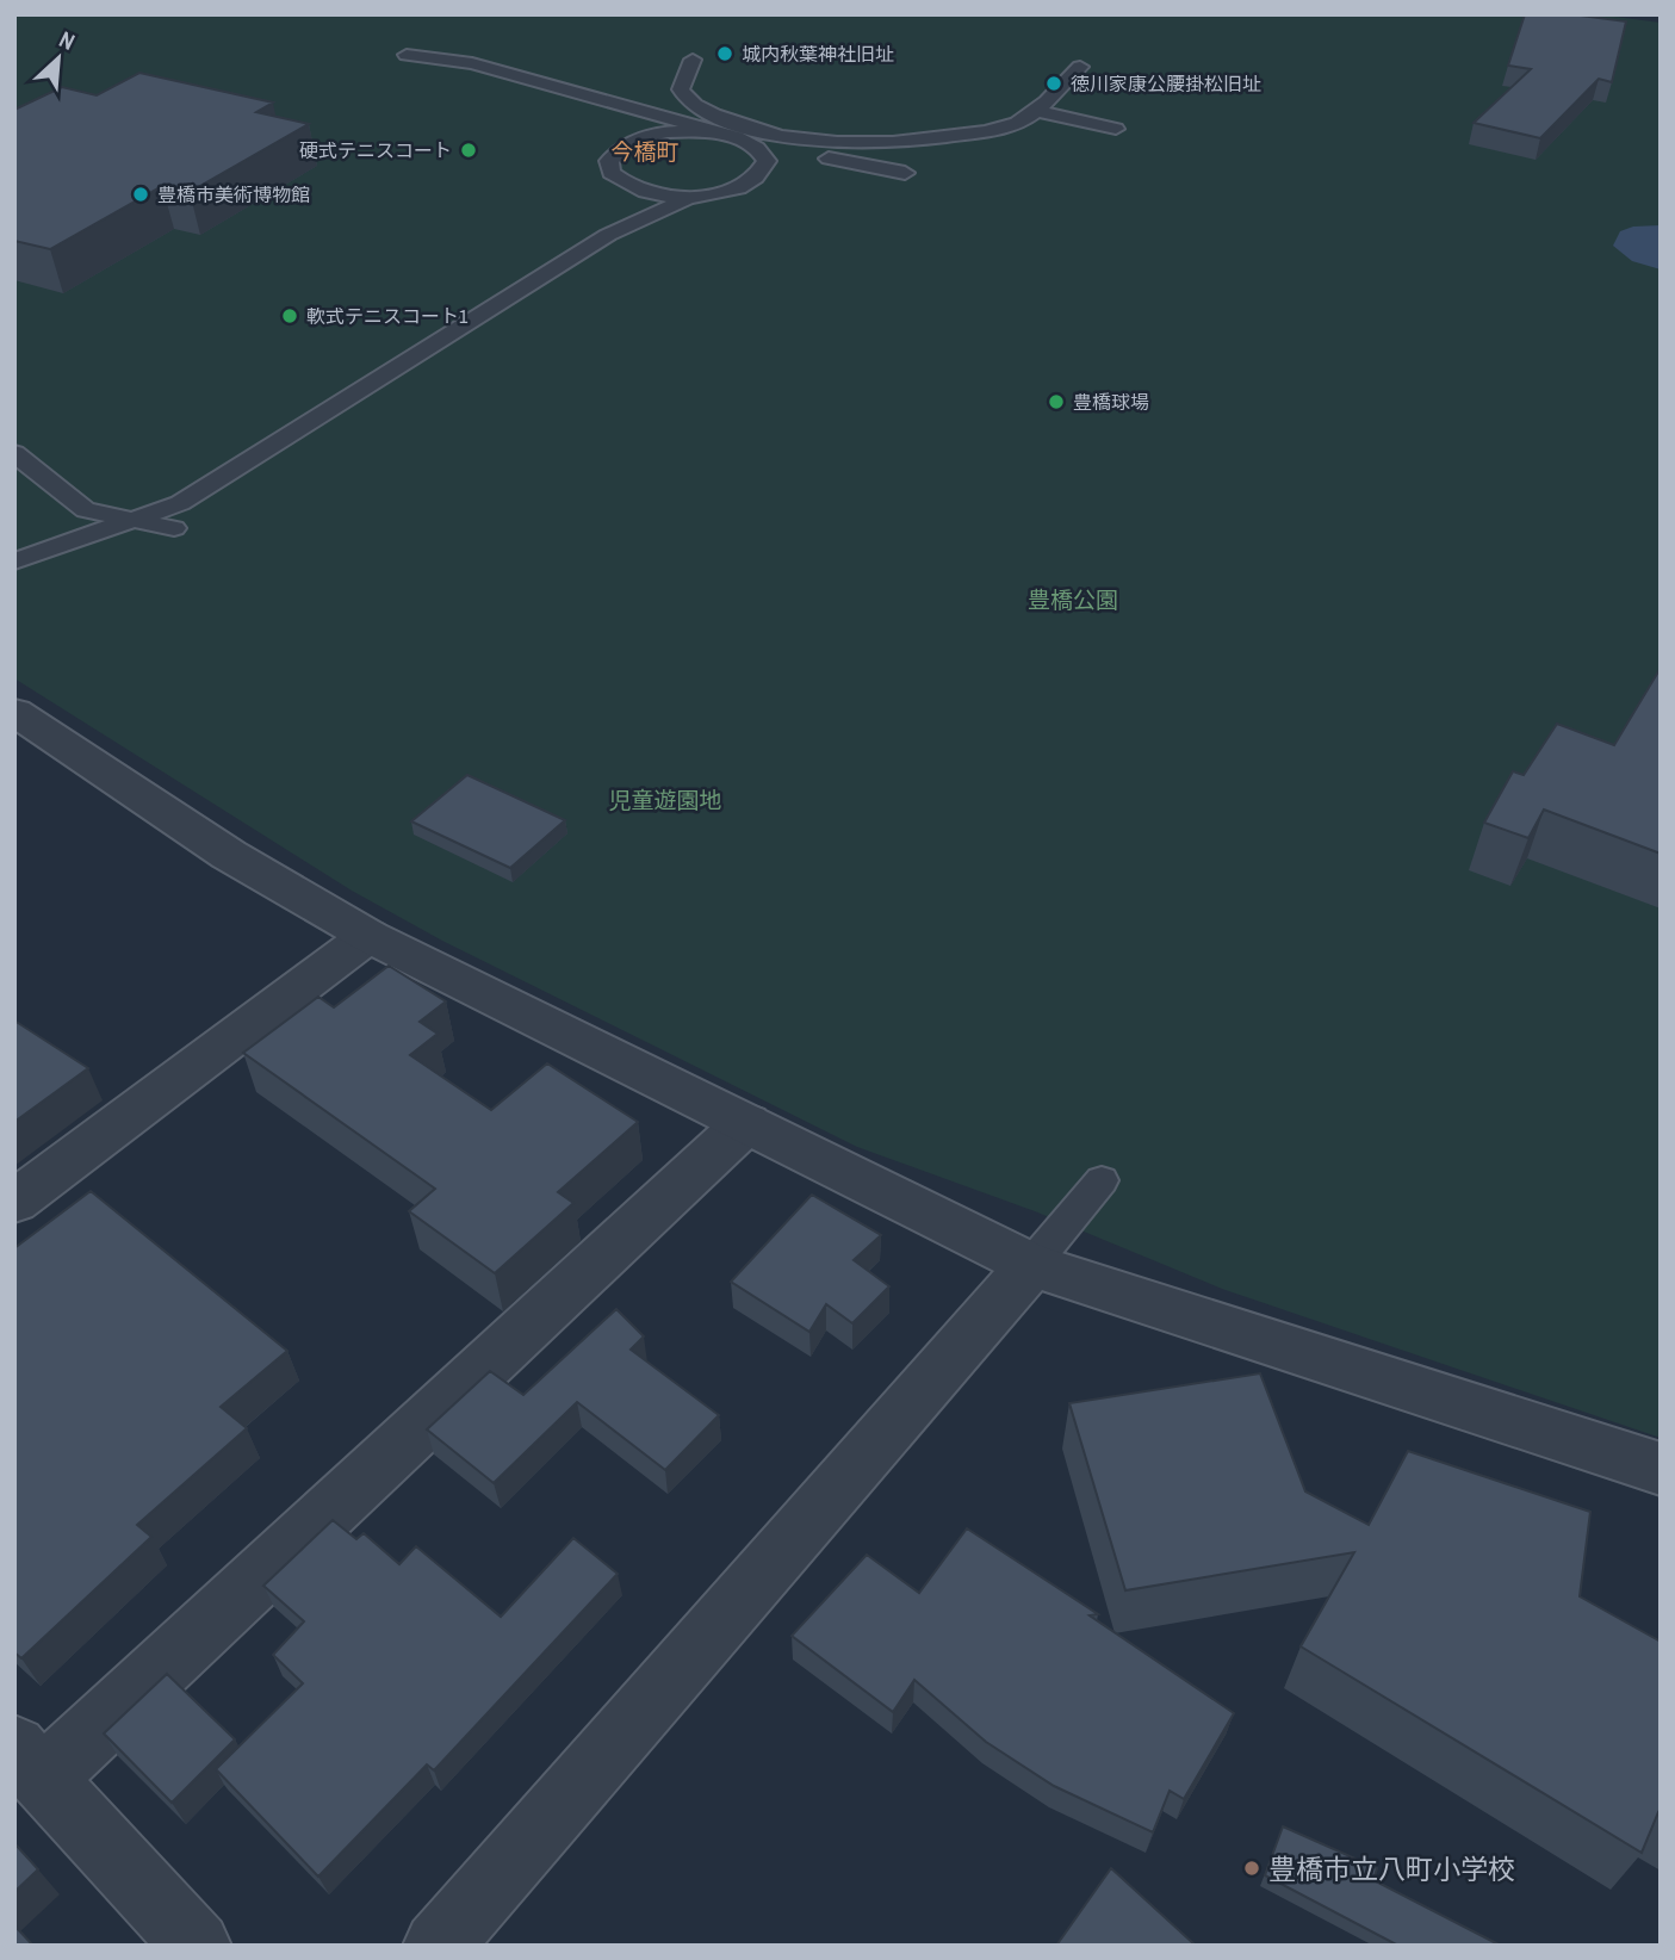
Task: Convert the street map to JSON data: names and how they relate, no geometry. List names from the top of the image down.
{
  "districts": ["今橋町"],
  "parks": ["豊橋公園", "児童遊園地"],
  "places": [
    "城内秋葉神社旧址",
    "徳川家康公腰掛松旧址",
    "硬式テニスコート",
    "豊橋市美術博物館",
    "軟式テニスコート1",
    "豊橋球場",
    "豊橋市立八町小学校"
  ],
  "north": "top right"
}
